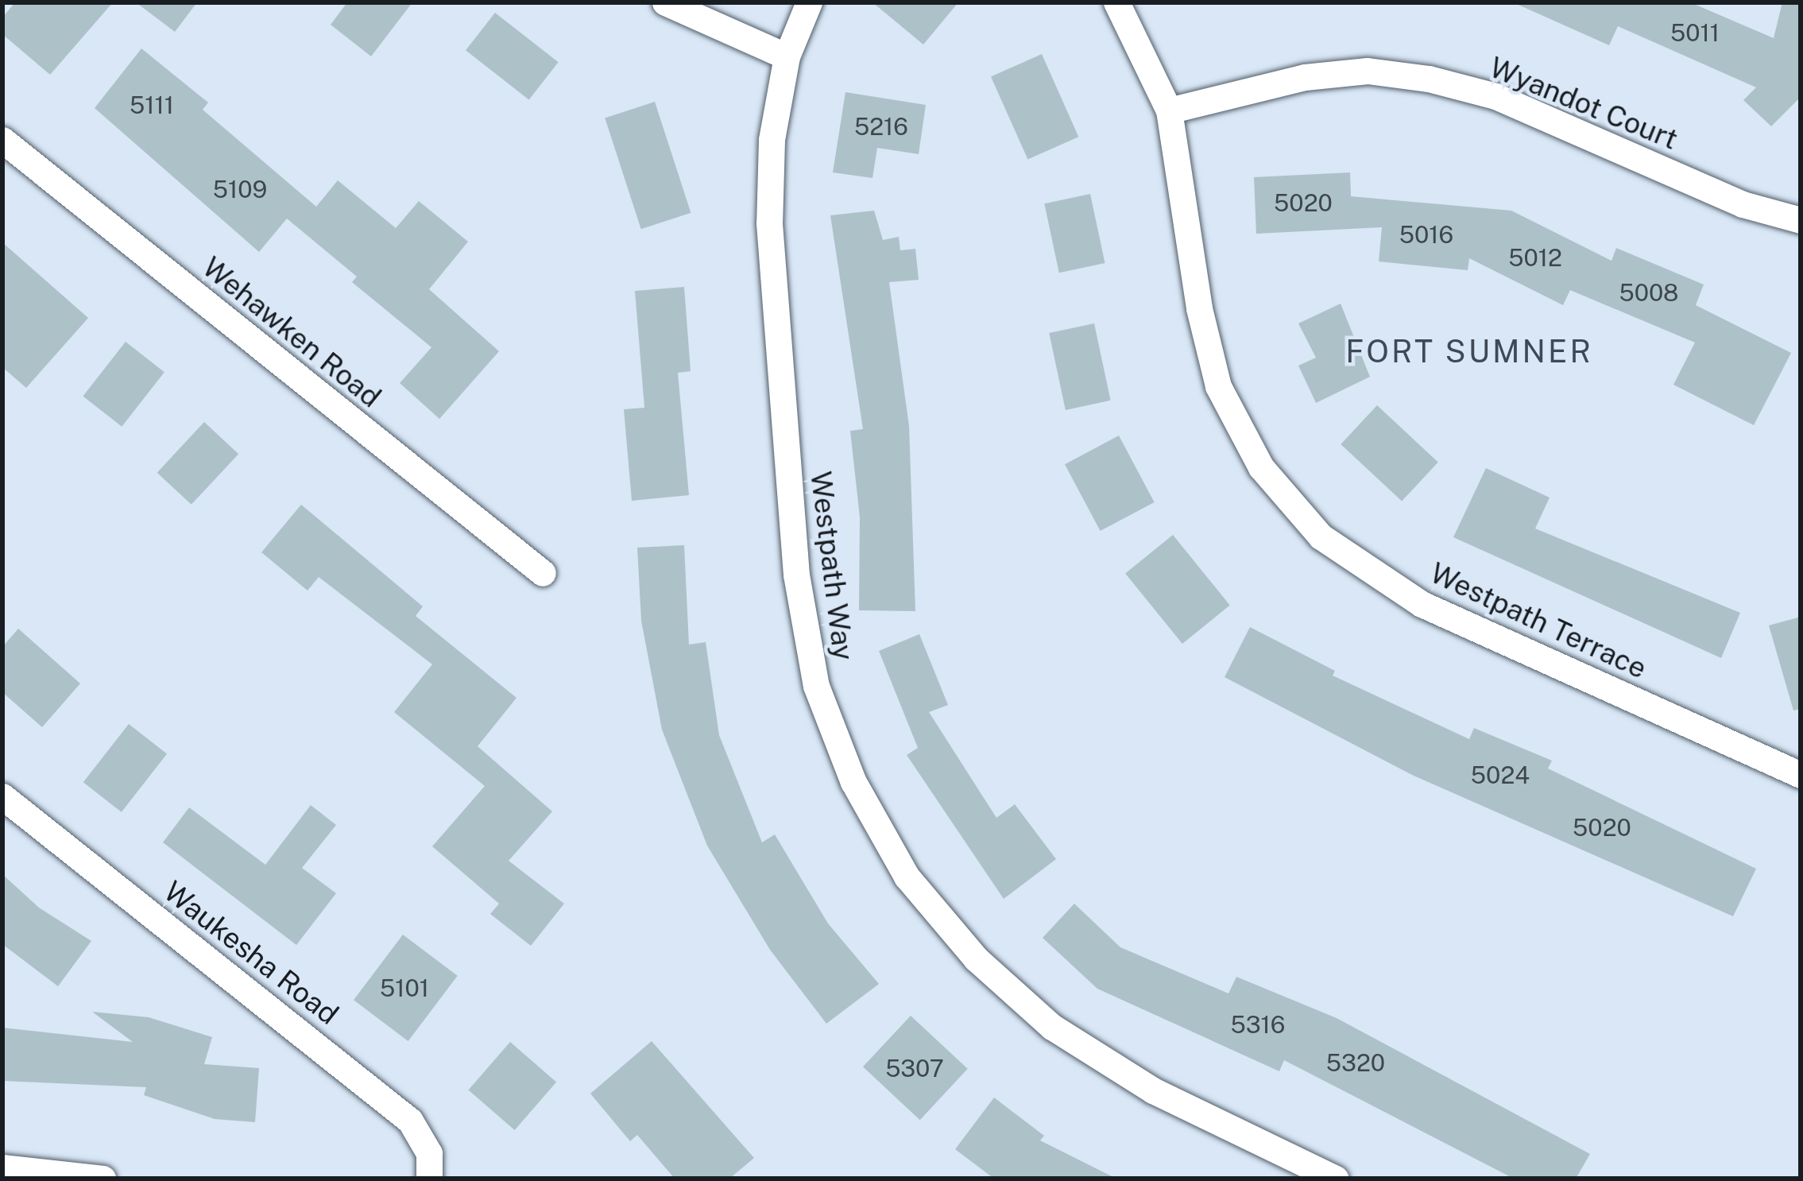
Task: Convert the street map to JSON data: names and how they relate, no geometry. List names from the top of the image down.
{
  "streets": {
    "street": [
      "Wyandot Court",
      "Wehawken Road",
      "Westpath Way",
      "Westpath Terrace",
      "Waukesha Road"
    ]
  },
  "crossings": [
    ["Wyandot Court", "Westpath Terrace"]
  ],
  "districts": ["FORT SUMNER"],
  "house_numbers": [
    "5011",
    "5111",
    "5216",
    "5109",
    "5020",
    "5016",
    "5012",
    "5008",
    "5024",
    "5020",
    "5101",
    "5316",
    "5320",
    "5307"
  ]
}
